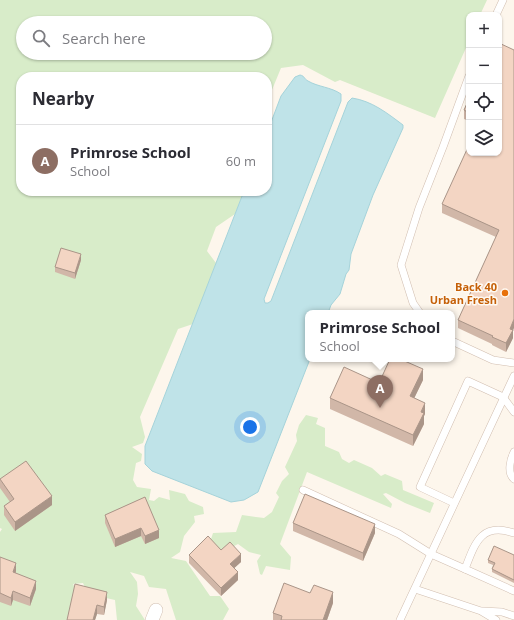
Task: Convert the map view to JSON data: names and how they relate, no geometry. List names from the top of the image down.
{
  "places": ["Back 40 Urban Fresh"],
  "page": {
    "map_buttons": ["+", "−"],
    "search": "Search here",
    "heading": "Nearby",
    "list": [
      {
        "mark": "A",
        "name": "Primrose School",
        "note": "School",
        "value": "60 m"
      }
    ],
    "popup": ["Primrose School", "School"],
    "pins": "A"
  }
}
